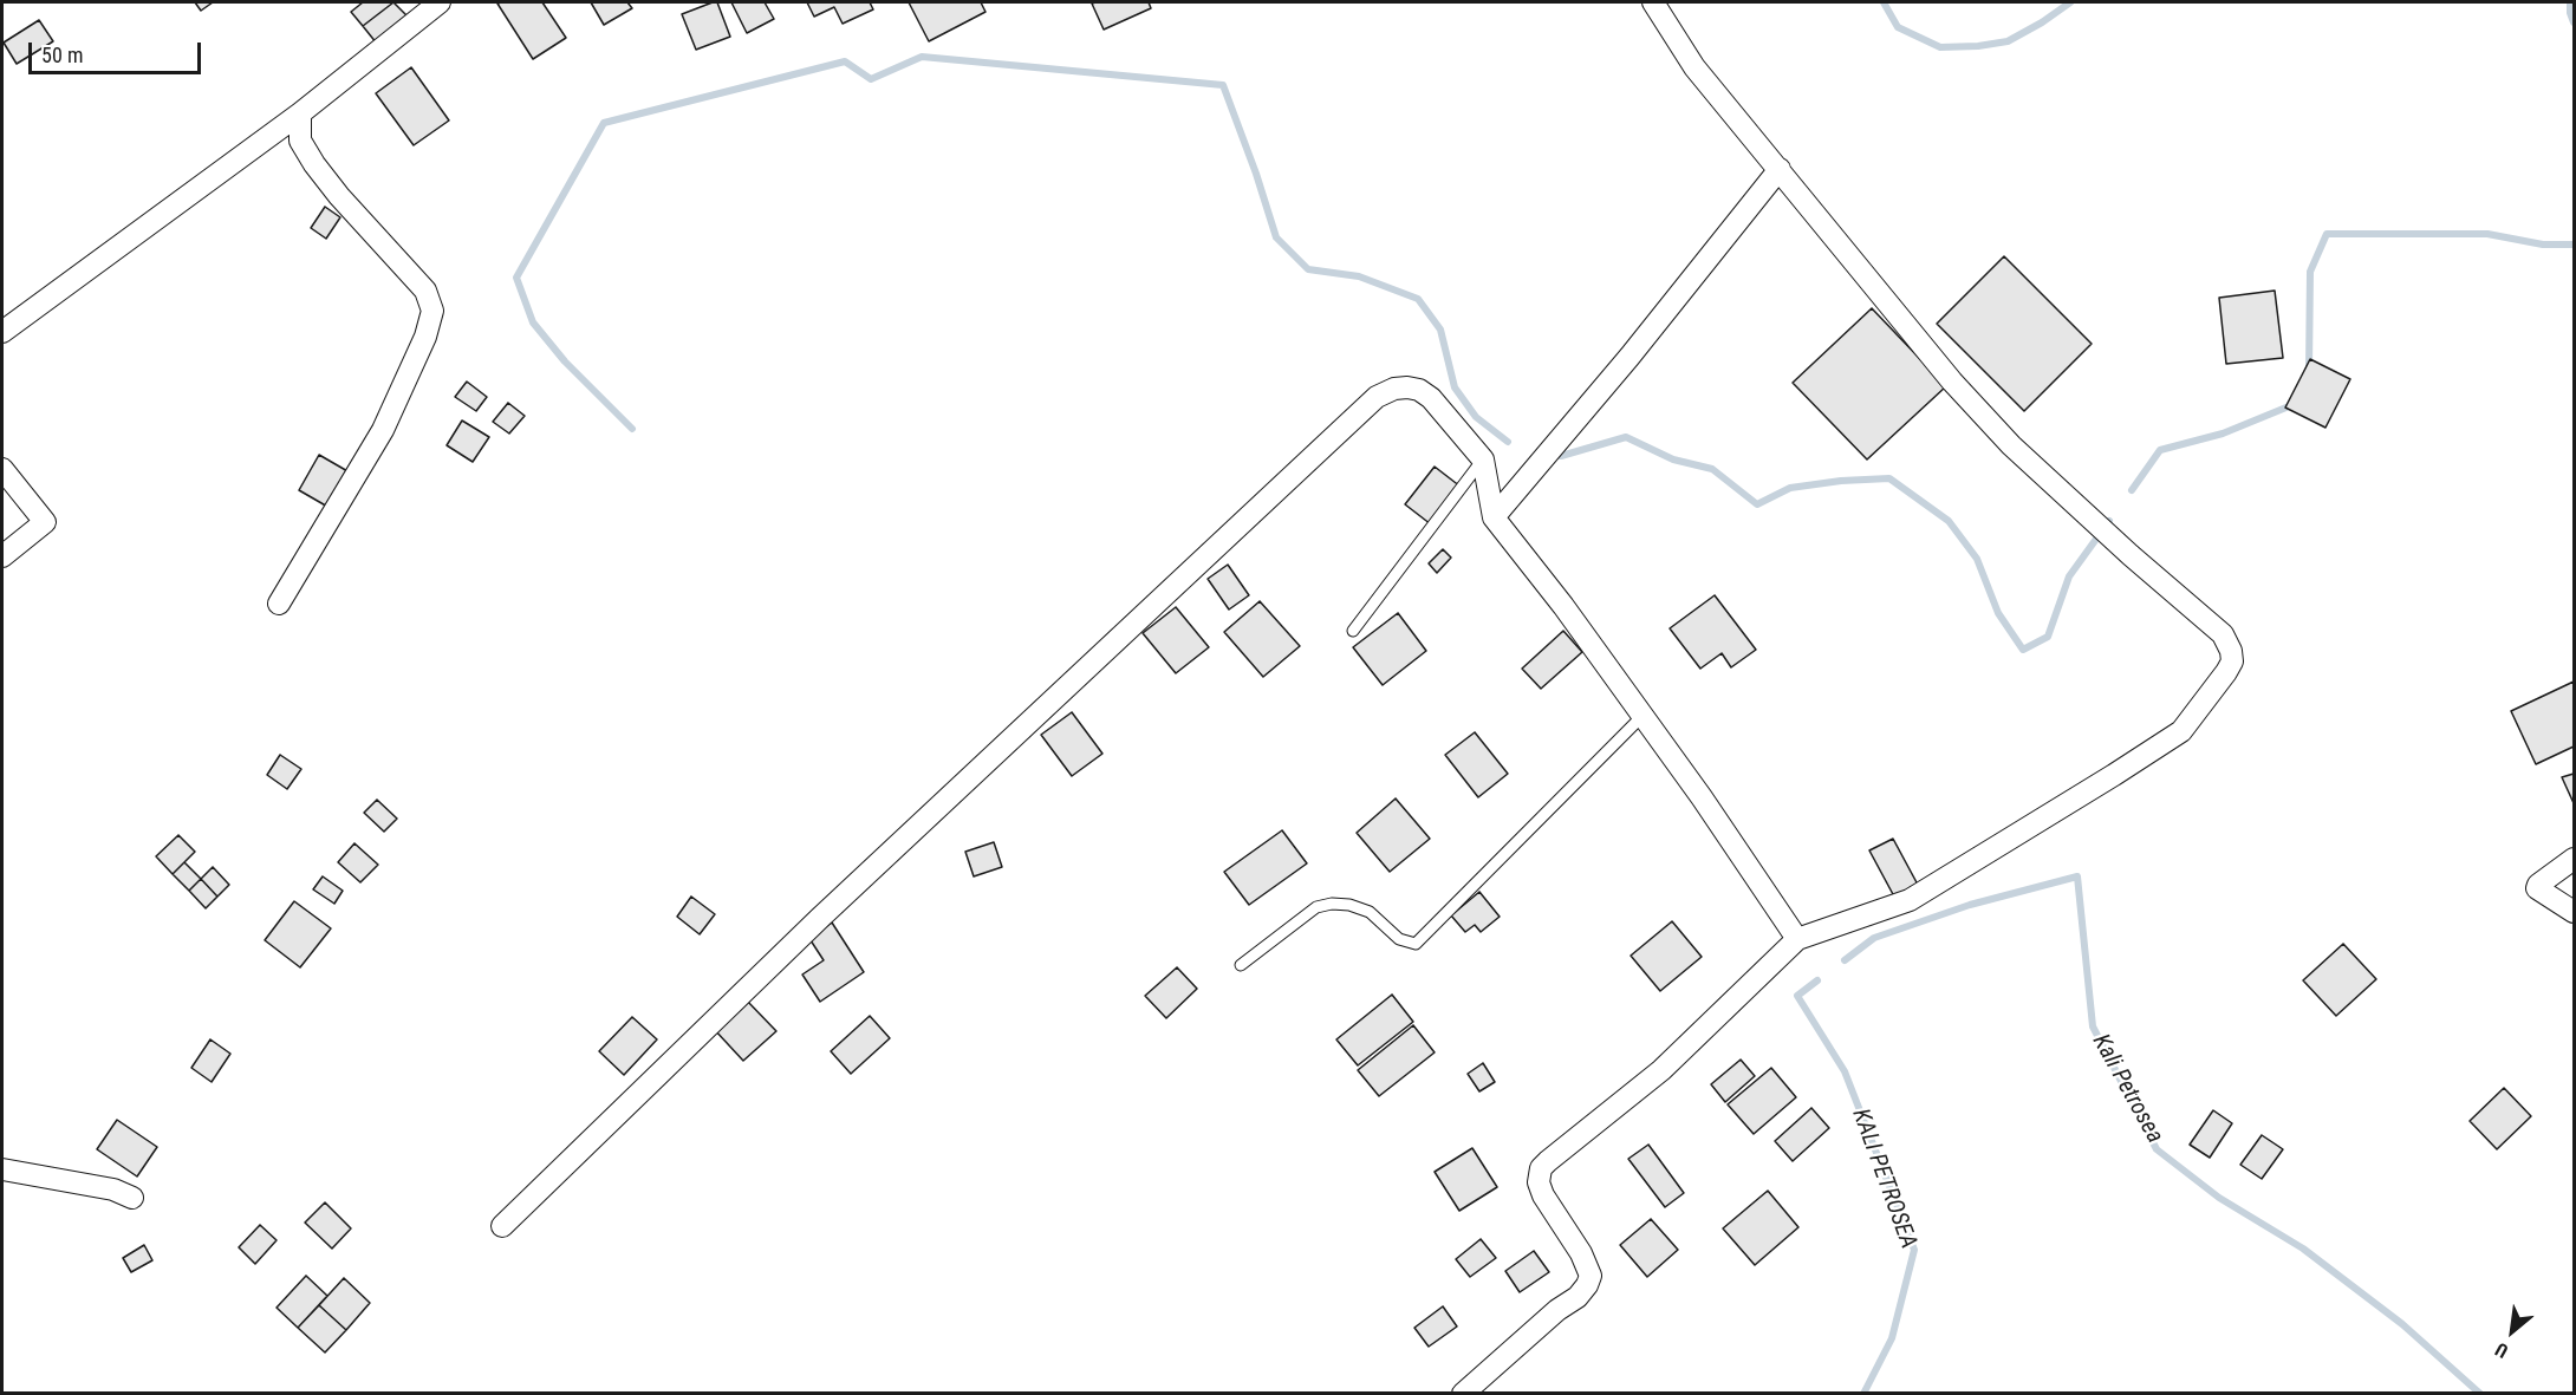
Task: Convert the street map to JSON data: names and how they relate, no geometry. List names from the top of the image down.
{
  "water": ["Kali Petrosea", "KALI PETROSEA"],
  "scale_bar": "50 m",
  "north": "bottom left"
}
